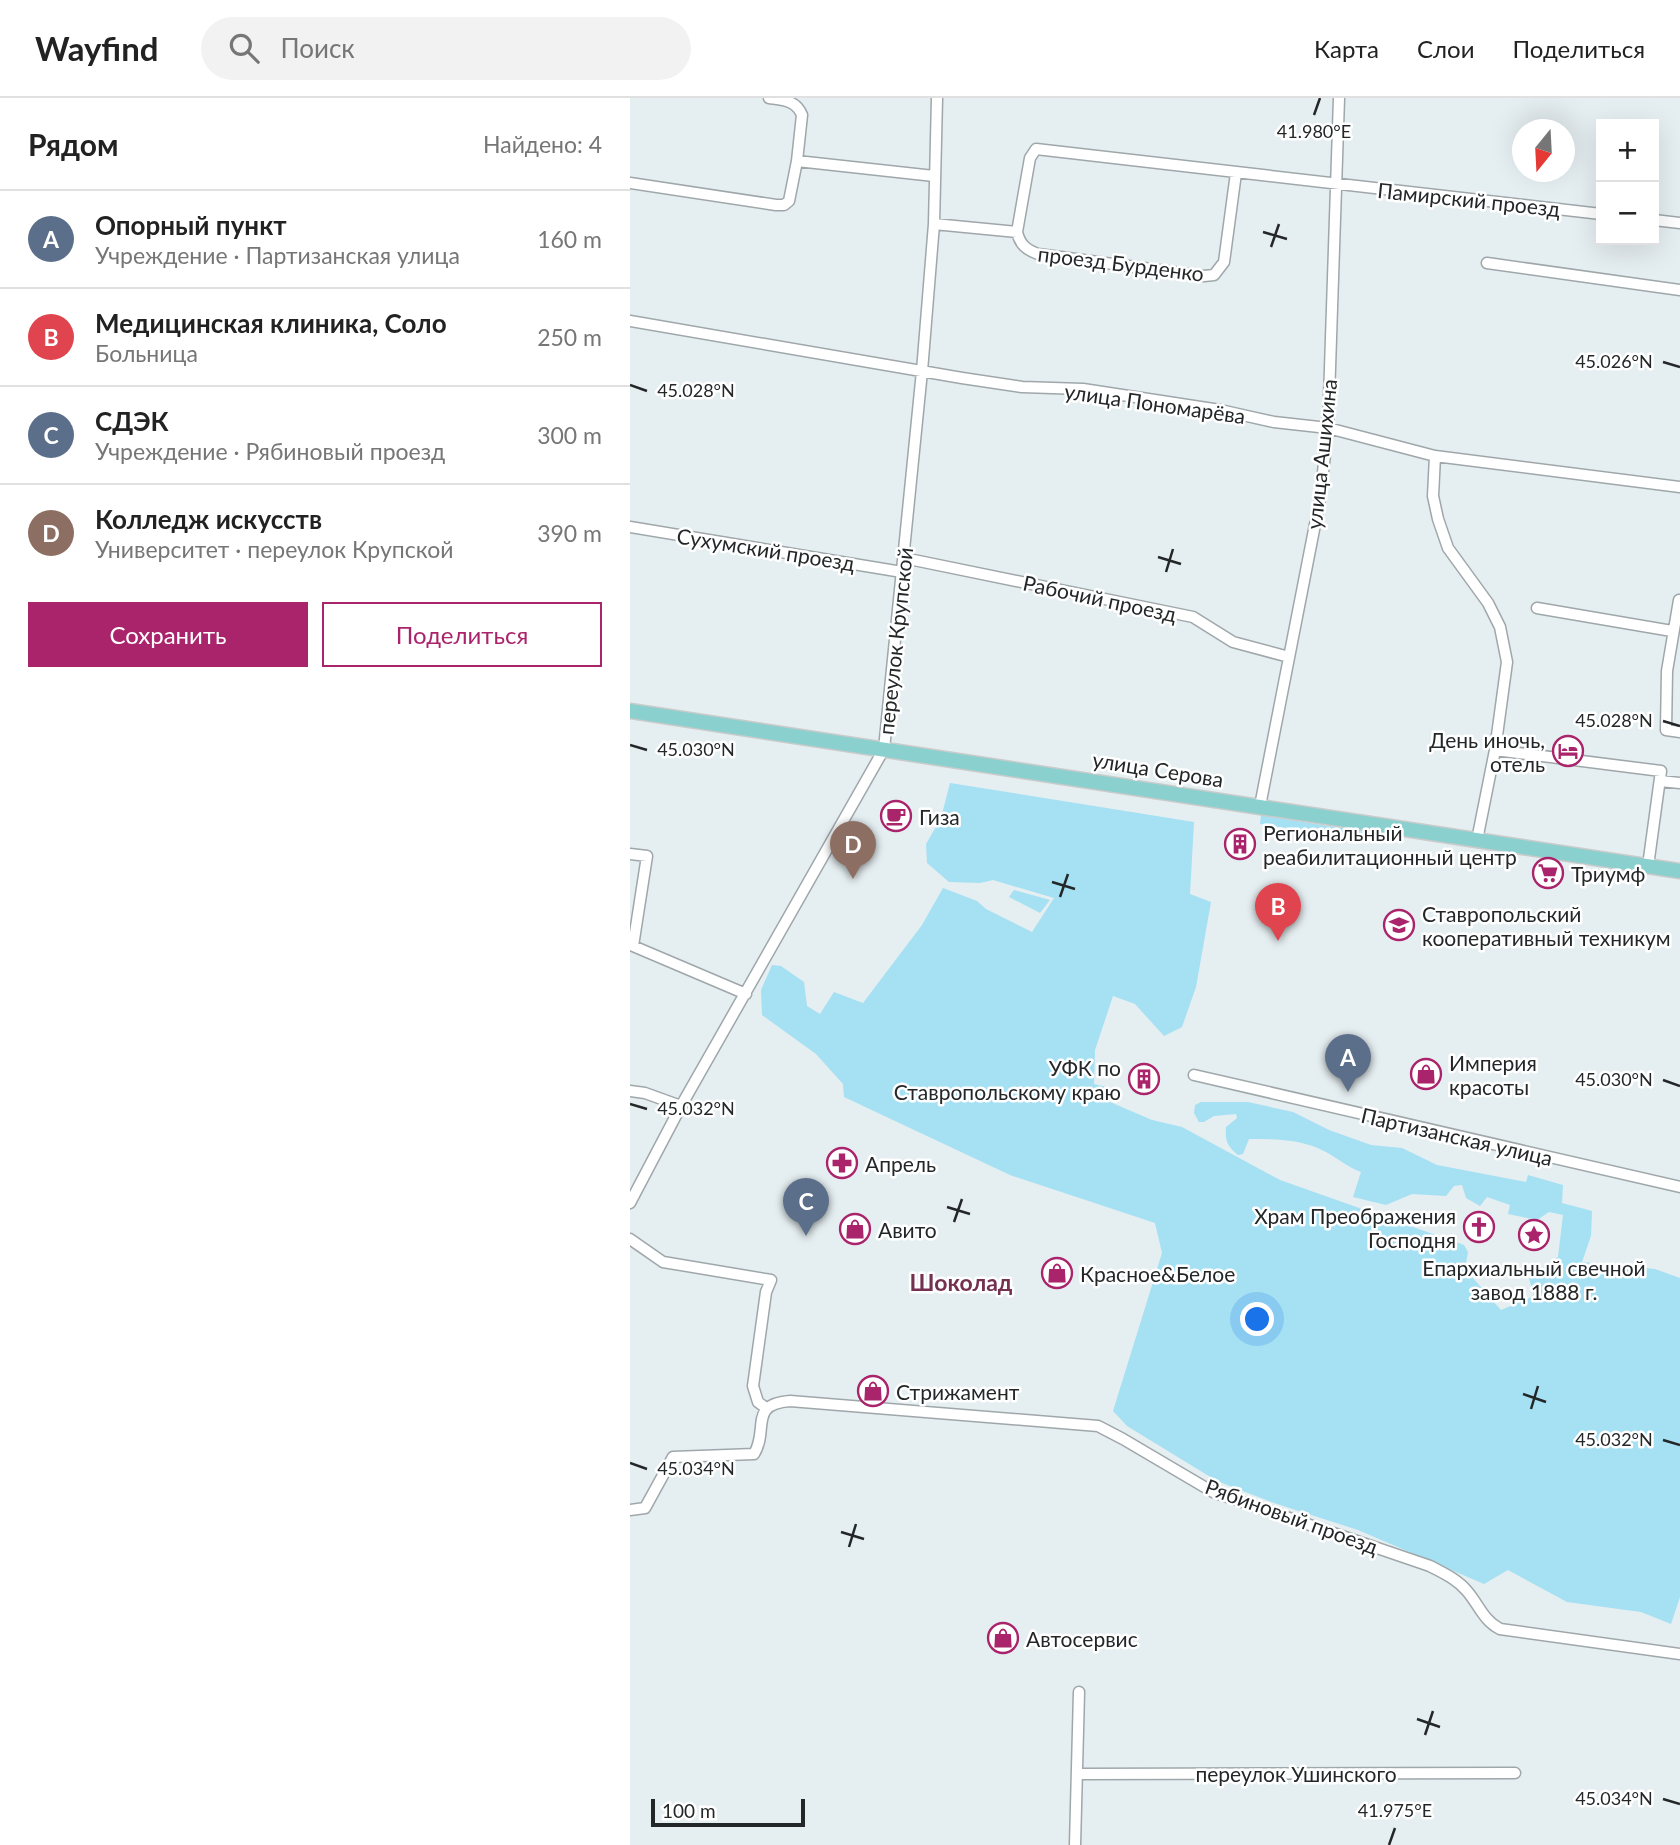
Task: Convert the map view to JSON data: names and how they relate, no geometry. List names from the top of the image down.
{
  "streets": {
    "main road": ["улица Серова"],
    "street": [
      "Памирский проезд",
      "проезд Бурденко",
      "улица Пономарёва",
      "улица Ашихина",
      "Сухумский проезд",
      "Рабочий проезд",
      "переулок Крупской",
      "Партизанская улица",
      "Рябиновый проезд",
      "переулок Ушинского"
    ]
  },
  "crossings": [
    ["Памирский проезд", "проезд Бурденко"],
    ["Памирский проезд", "улица Ашихина"],
    ["проезд Бурденко", "улица Ашихина"],
    ["проезд Бурденко", "переулок Крупской"],
    ["улица Пономарёва", "улица Ашихина"],
    ["улица Пономарёва", "переулок Крупской"],
    ["улица Ашихина", "Рабочий проезд"],
    ["улица Ашихина", "улица Серова"],
    ["Сухумский проезд", "переулок Крупской"],
    ["Рабочий проезд", "переулок Крупской"],
    ["переулок Крупской", "улица Серова"]
  ],
  "districts": ["Шоколад"],
  "places": {
    "hotel": ["День иночь, отель"],
    "cafe": ["Гиза"],
    "building": ["Региональный реабилитационный центр", "УФК по Ставропольскому краю"],
    "supermarket": ["Триумф"],
    "school or university": ["Ставропольский кооперативный техникум"],
    "shop": [
      "Империя красоты",
      "Авито",
      "Красное&Белое",
      "Стрижамент",
      "Автосервис"
    ],
    "pharmacy": ["Апрель"],
    "church": ["Храм Преображения Господня"],
    "place": ["Епархиальный свечной завод 1888 г."]
  },
  "scale_bar": "100 m",
  "north": "bottom",
  "page": {
    "header": "Wayfind",
    "search": "Поиск",
    "nav": ["Карта", "Слои", "Поделиться"],
    "heading": ["Рядом", "Найдено: 4"],
    "map_buttons": ["+", "−"],
    "list": [
      {
        "mark": "A",
        "name": "Опорный пункт",
        "note": "Учреждение · Партизанская улица",
        "value": "160 m"
      },
      {
        "mark": "B",
        "name": "Медицинская клиника, Соло",
        "note": "Больница",
        "value": "250 m"
      },
      {
        "mark": "C",
        "name": "СДЭК",
        "note": "Учреждение · Рябиновый проезд",
        "value": "300 m"
      },
      {
        "mark": "D",
        "name": "Колледж искусств",
        "note": "Университет · переулок Крупской",
        "value": "390 m"
      }
    ],
    "buttons": ["Сохранить", "Поделиться"],
    "pins": [
      "D",
      "B",
      "A",
      "C"
    ],
    "scale": "100 m"
  },
  "coordinates": [
    "41.980°E",
    "45.026°N",
    "45.028°N",
    "45.030°N",
    "45.032°N",
    "45.034°N",
    "41.975°E"
  ]
}
